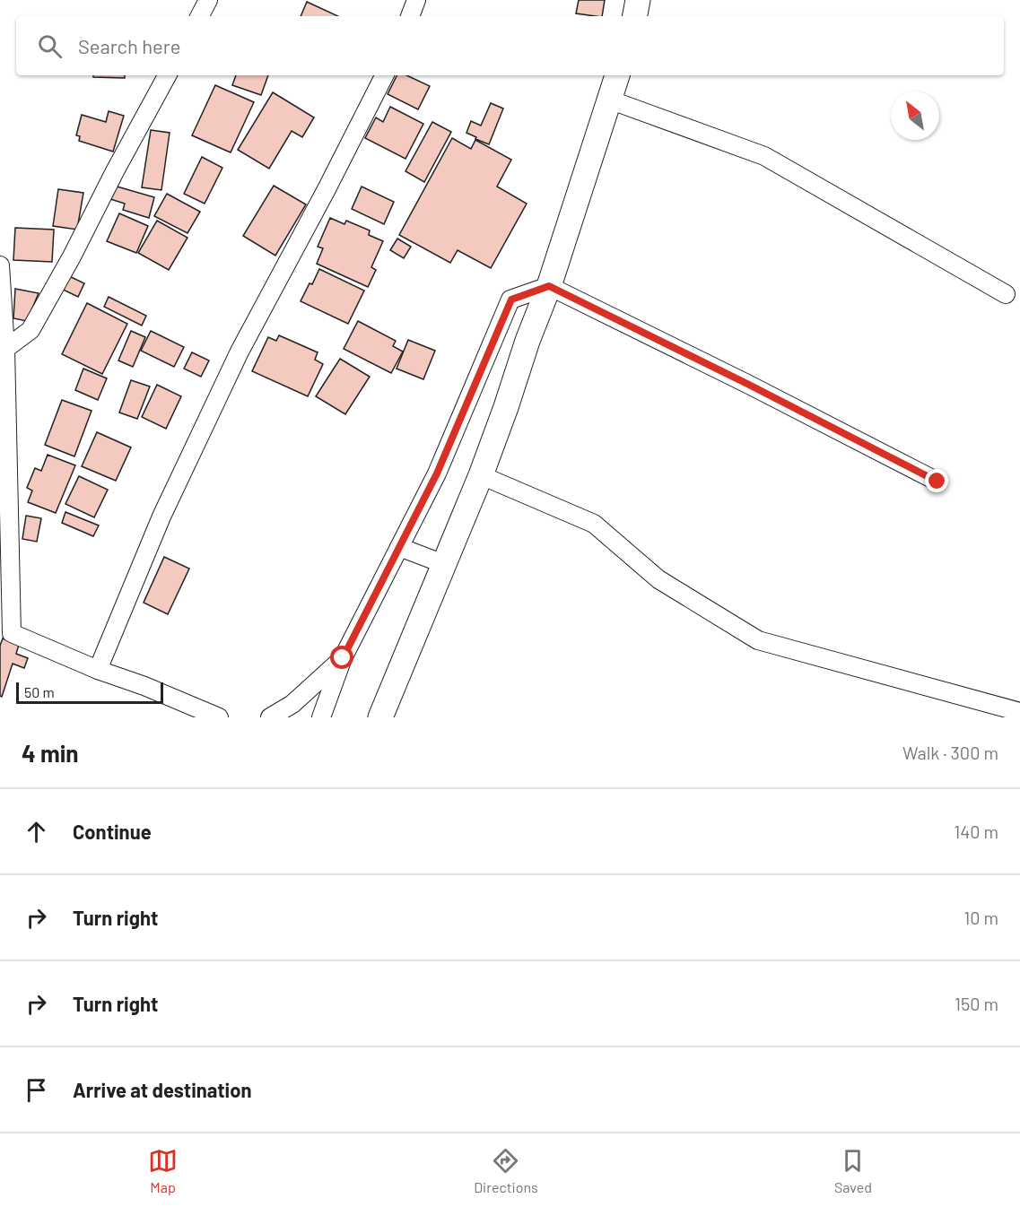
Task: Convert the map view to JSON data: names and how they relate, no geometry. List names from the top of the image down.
{
  "scale_bar": "50 m",
  "north": "top left",
  "page": {
    "search": "Search here",
    "scale": "50 m",
    "heading": ["4 min", "Walk · 300 m"],
    "list": [
      ["Continue", "140 m"],
      ["Turn right", "10 m"],
      ["Turn right", "150 m"],
      "Arrive at destination"
    ],
    "nav": ["Map", "Directions", "Saved"]
  }
}
